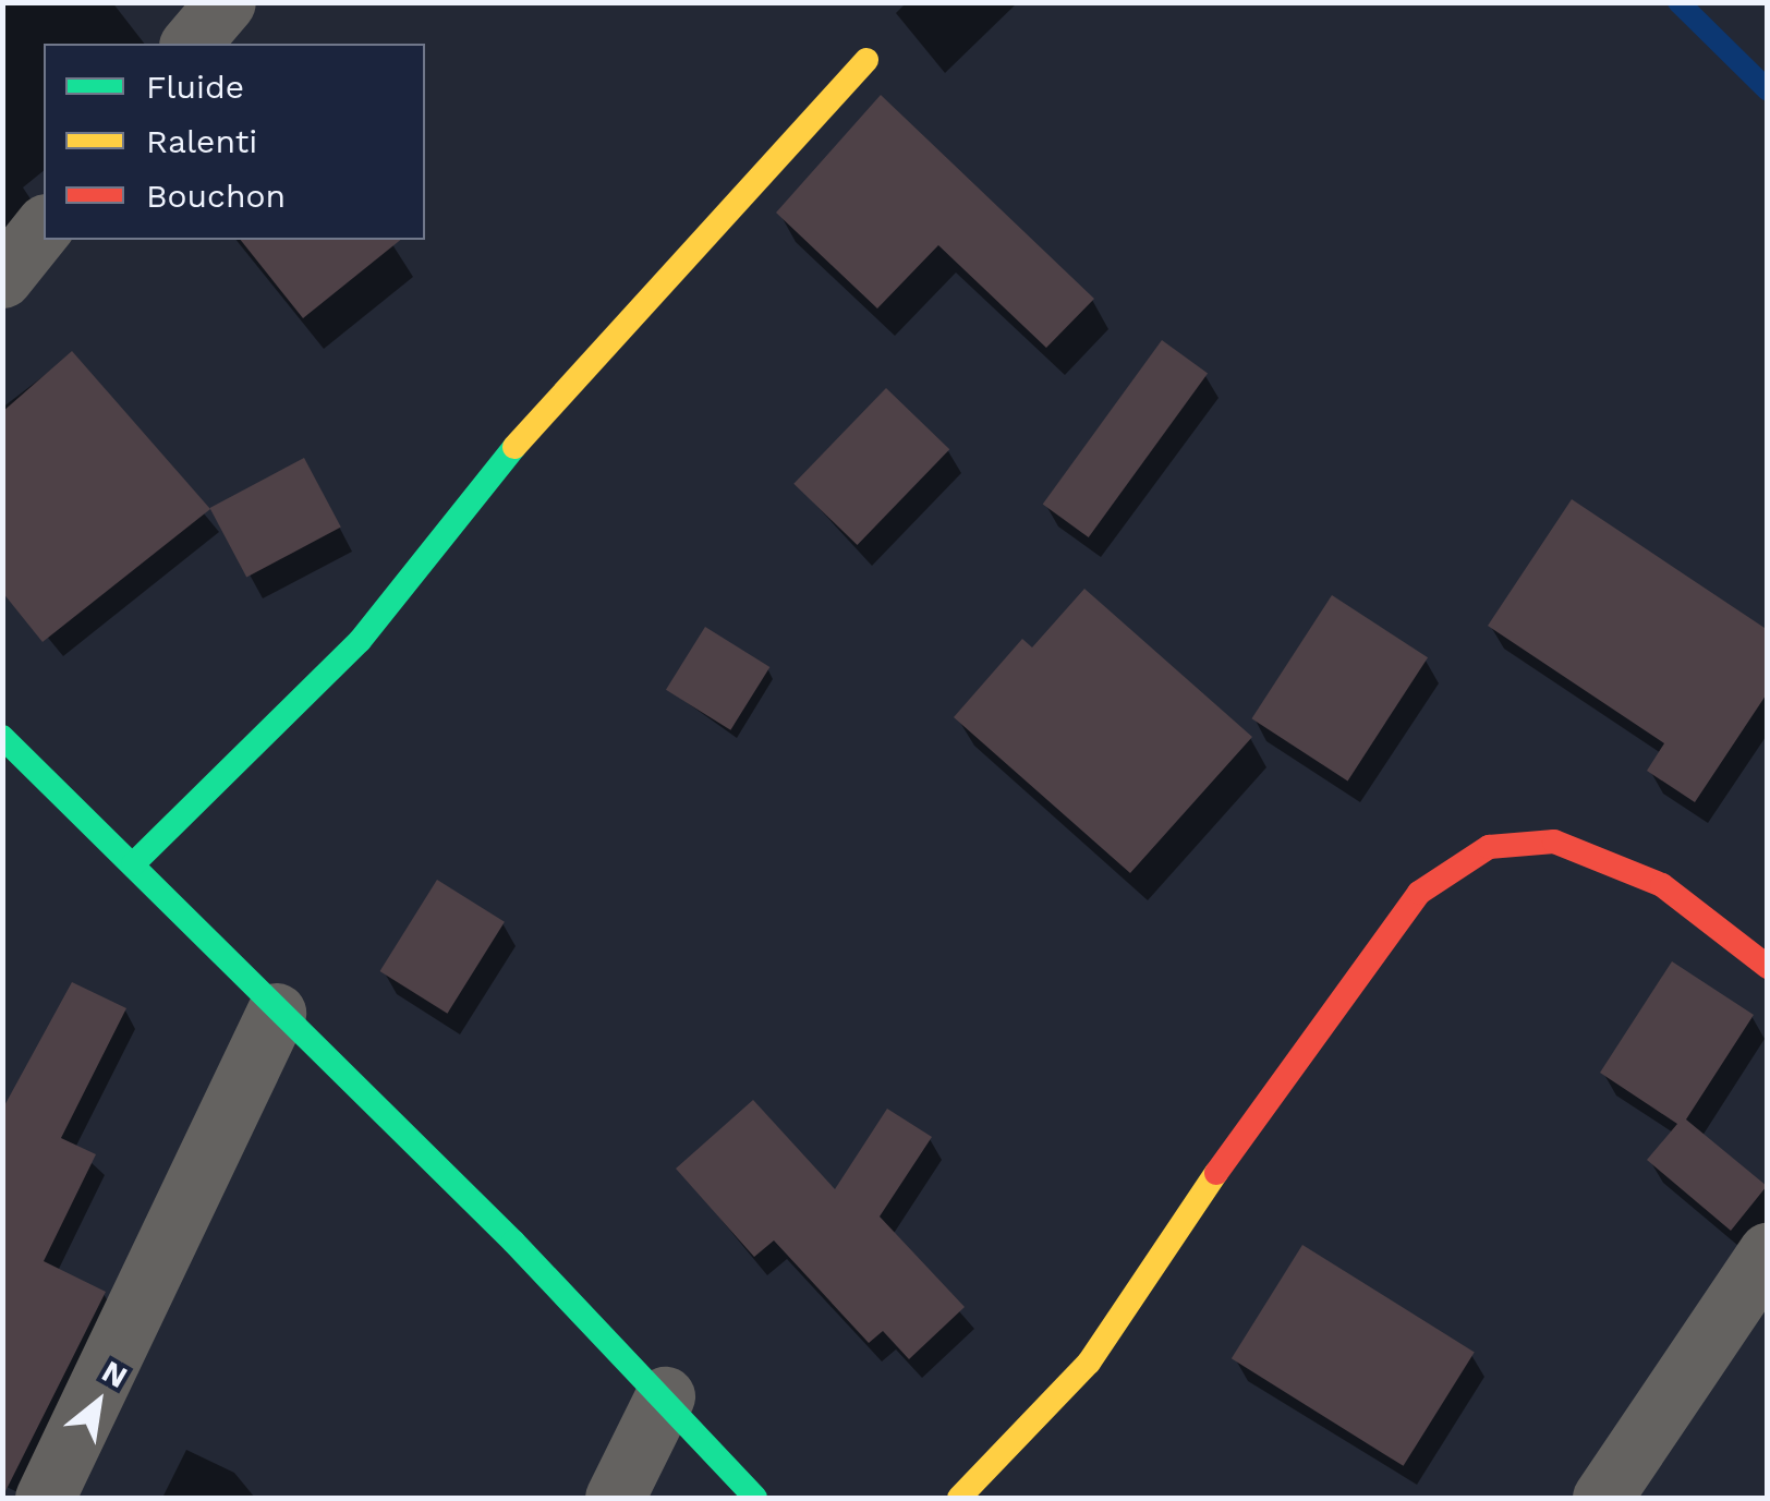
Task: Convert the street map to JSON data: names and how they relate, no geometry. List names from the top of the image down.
{
  "legend": ["Fluide", "Ralenti", "Bouchon"],
  "north": "top right"
}
